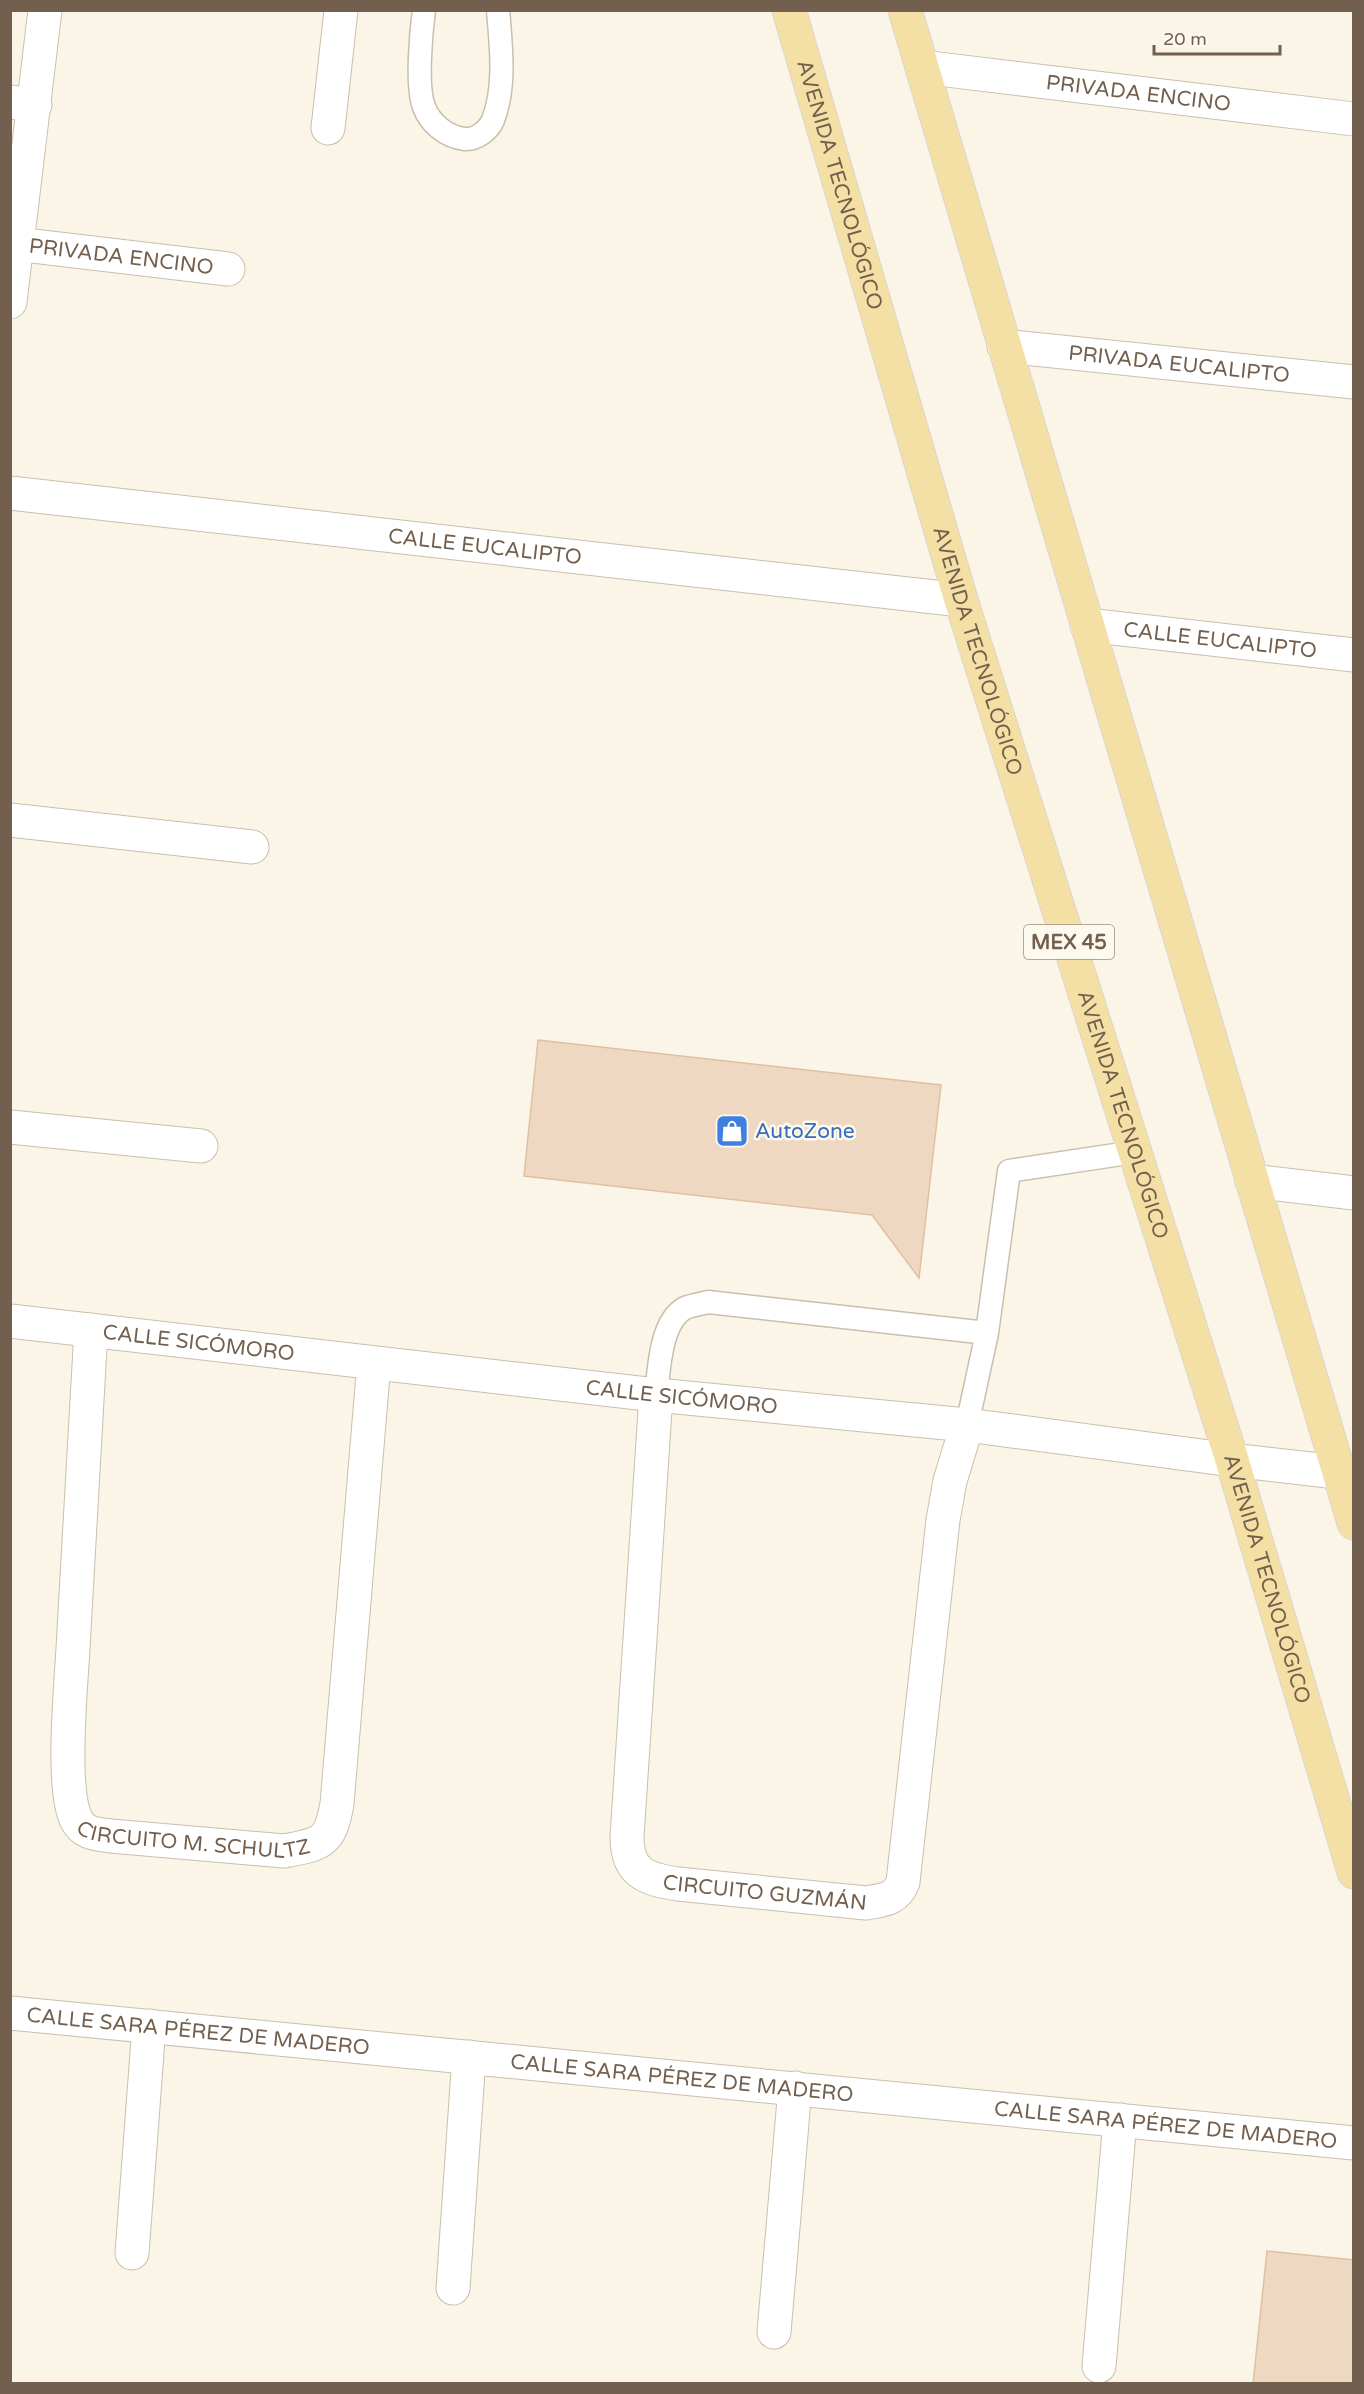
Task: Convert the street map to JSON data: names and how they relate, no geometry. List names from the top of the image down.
{
  "streets": {
    "main road": ["AVENIDA TECNOLÓGICO", "MEX 45"],
    "street": [
      "PRIVADA ENCINO",
      "PRIVADA EUCALIPTO",
      "CALLE EUCALIPTO",
      "CALLE SICÓMORO",
      "CIRCUITO M. SCHULTZ",
      "CIRCUITO GUZMÁN",
      "CALLE SARA PÉREZ DE MADERO"
    ]
  },
  "crossings": [
    ["AVENIDA TECNOLÓGICO", "CALLE EUCALIPTO"],
    ["AVENIDA TECNOLÓGICO", "CALLE SICÓMORO"],
    ["CALLE SICÓMORO", "CIRCUITO M. SCHULTZ"],
    ["CALLE SICÓMORO", "CIRCUITO GUZMÁN"]
  ],
  "places": {
    "shop": ["AutoZone"]
  },
  "scale_bar": "20 m"
}
